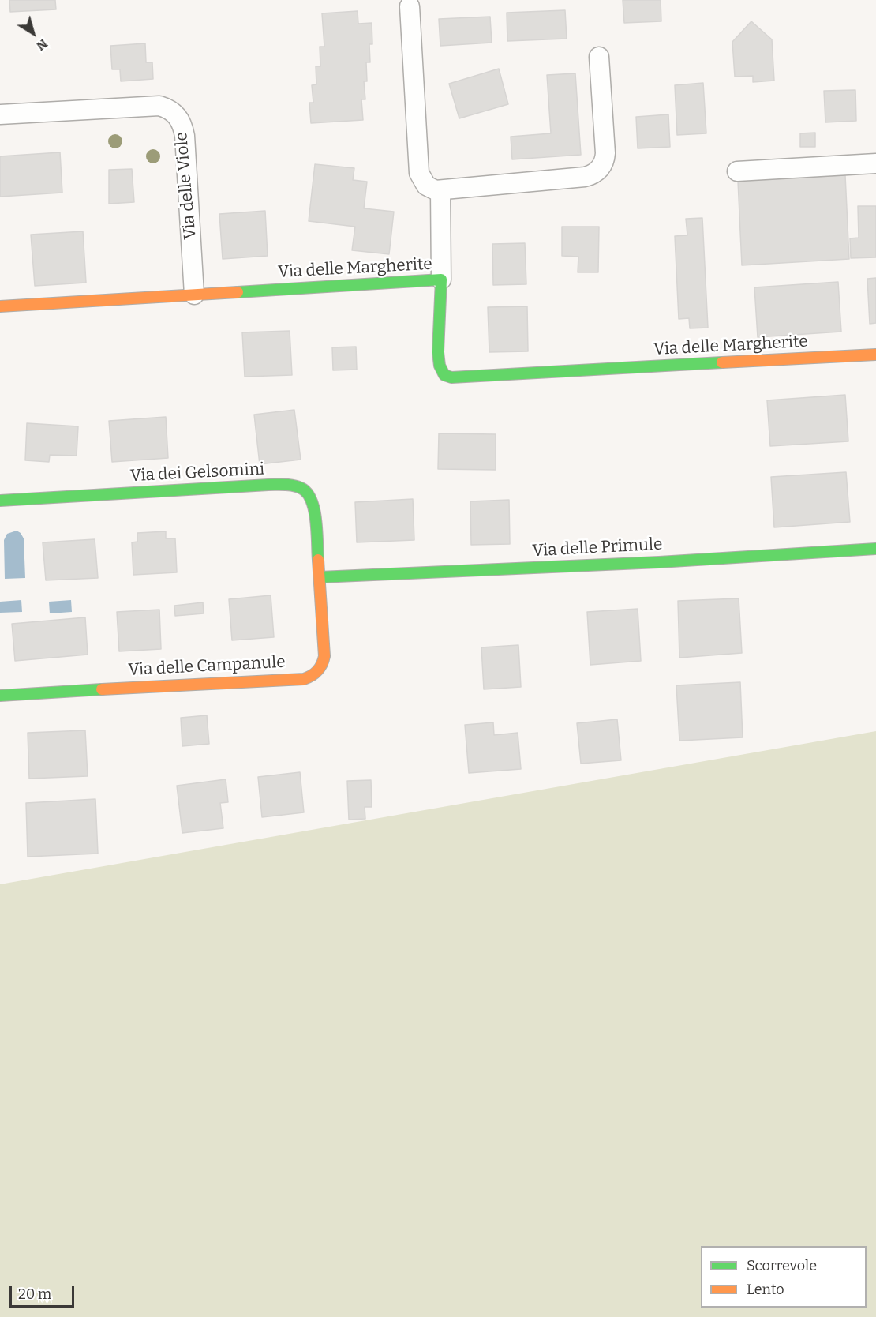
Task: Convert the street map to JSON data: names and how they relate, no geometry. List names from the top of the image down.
{
  "streets": {
    "street": [
      "Via delle Viole",
      "Via delle Margherite",
      "Via dei Gelsomini",
      "Via delle Primule",
      "Via delle Campanule"
    ]
  },
  "crossings": [
    ["Via delle Viole", "Via delle Margherite"],
    ["Via dei Gelsomini", "Via delle Primule"],
    ["Via dei Gelsomini", "Via delle Campanule"],
    ["Via delle Primule", "Via delle Campanule"]
  ],
  "legend": ["Scorrevole", "Lento"],
  "scale_bar": "20 m",
  "north": "bottom right"
}
